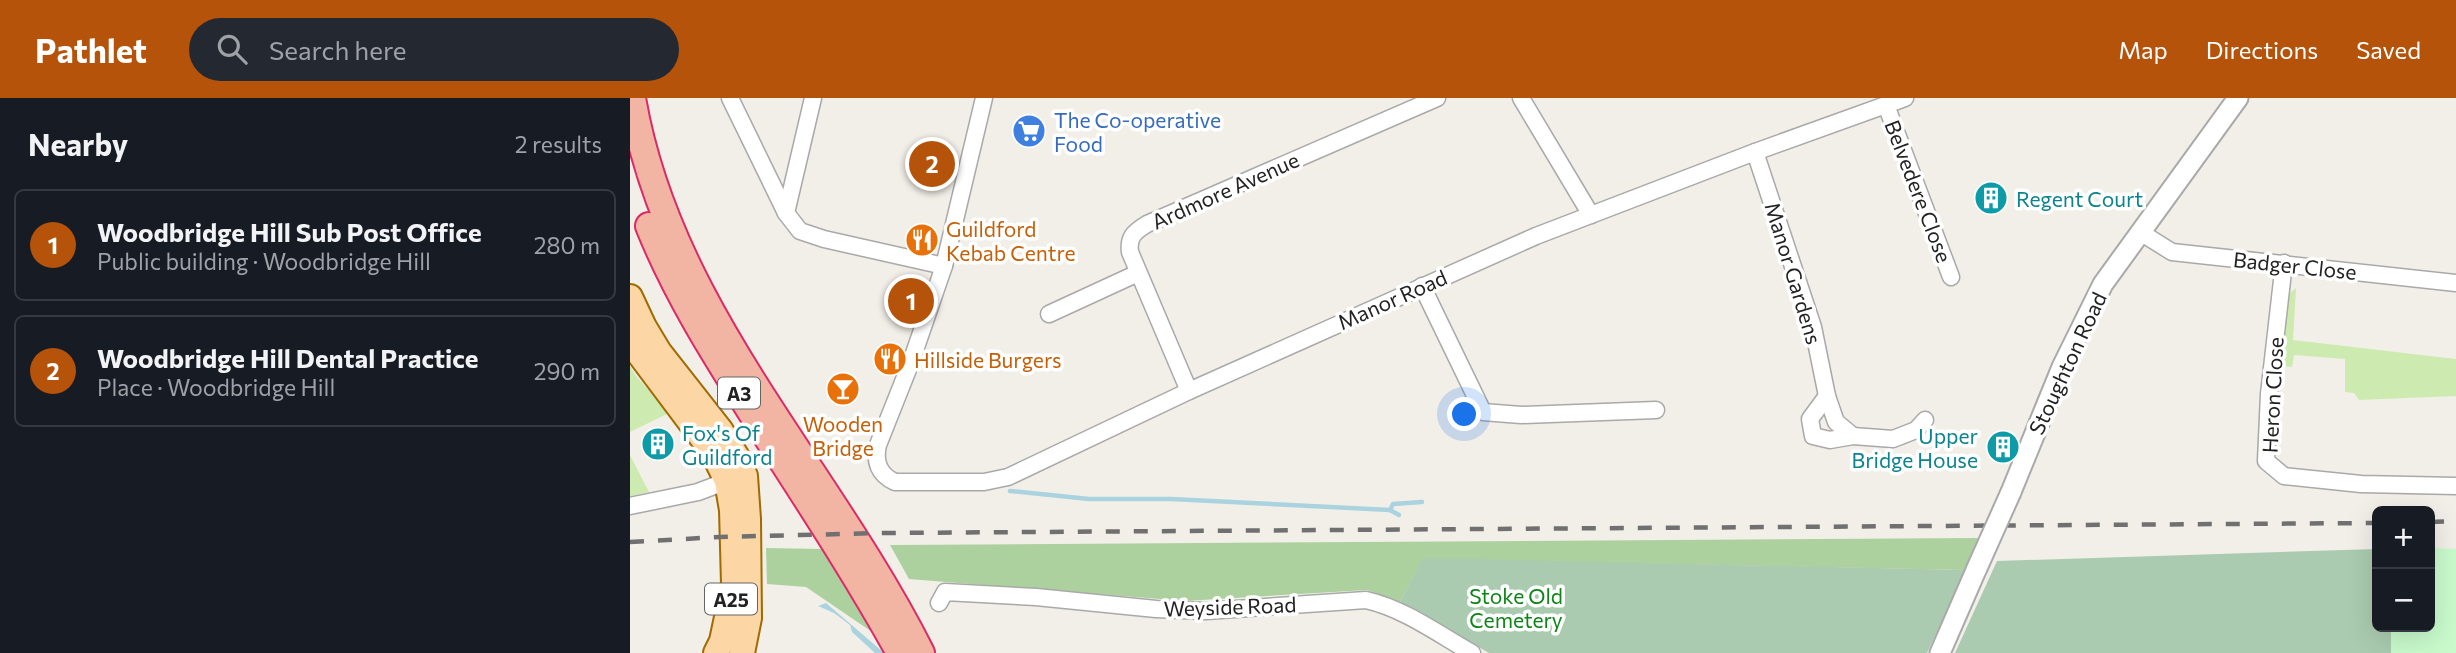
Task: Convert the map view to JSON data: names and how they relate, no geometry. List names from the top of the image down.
{
  "streets": {
    "highway": ["A3"],
    "main road": ["A25"],
    "street": [
      "Ardmore Avenue",
      "Belvedere Close",
      "Badger Close",
      "Manor Gardens",
      "Manor Road",
      "Stoughton Road",
      "Heron Close",
      "Weyside Road"
    ]
  },
  "crossings": [
    ["Ardmore Avenue", "Manor Road"],
    ["Belvedere Close", "Manor Road"],
    ["Badger Close", "Stoughton Road"],
    ["Badger Close", "Heron Close"],
    ["Manor Gardens", "Manor Road"]
  ],
  "parks": ["Stoke Old Cemetery"],
  "places": {
    "supermarket": ["The Co-operative Food"],
    "building": ["Regent Court", "Fox's Of Guildford", "Upper Bridge House"],
    "restaurant": ["Guildford Kebab Centre", "Hillside Burgers"],
    "bar": ["Wooden Bridge"]
  },
  "page": {
    "header": "Pathlet",
    "search": "Search here",
    "nav": ["Map", "Directions", "Saved"],
    "heading": ["Nearby", "2 results"],
    "pins": ["2", "1"],
    "list": [
      {
        "mark": "1",
        "name": "Woodbridge Hill Sub Post Office",
        "note": "Public building · Woodbridge Hill",
        "value": "280 m"
      },
      {
        "mark": "2",
        "name": "Woodbridge Hill Dental Practice",
        "note": "Place · Woodbridge Hill",
        "value": "290 m"
      }
    ],
    "map_buttons": ["+", "−"]
  }
}
